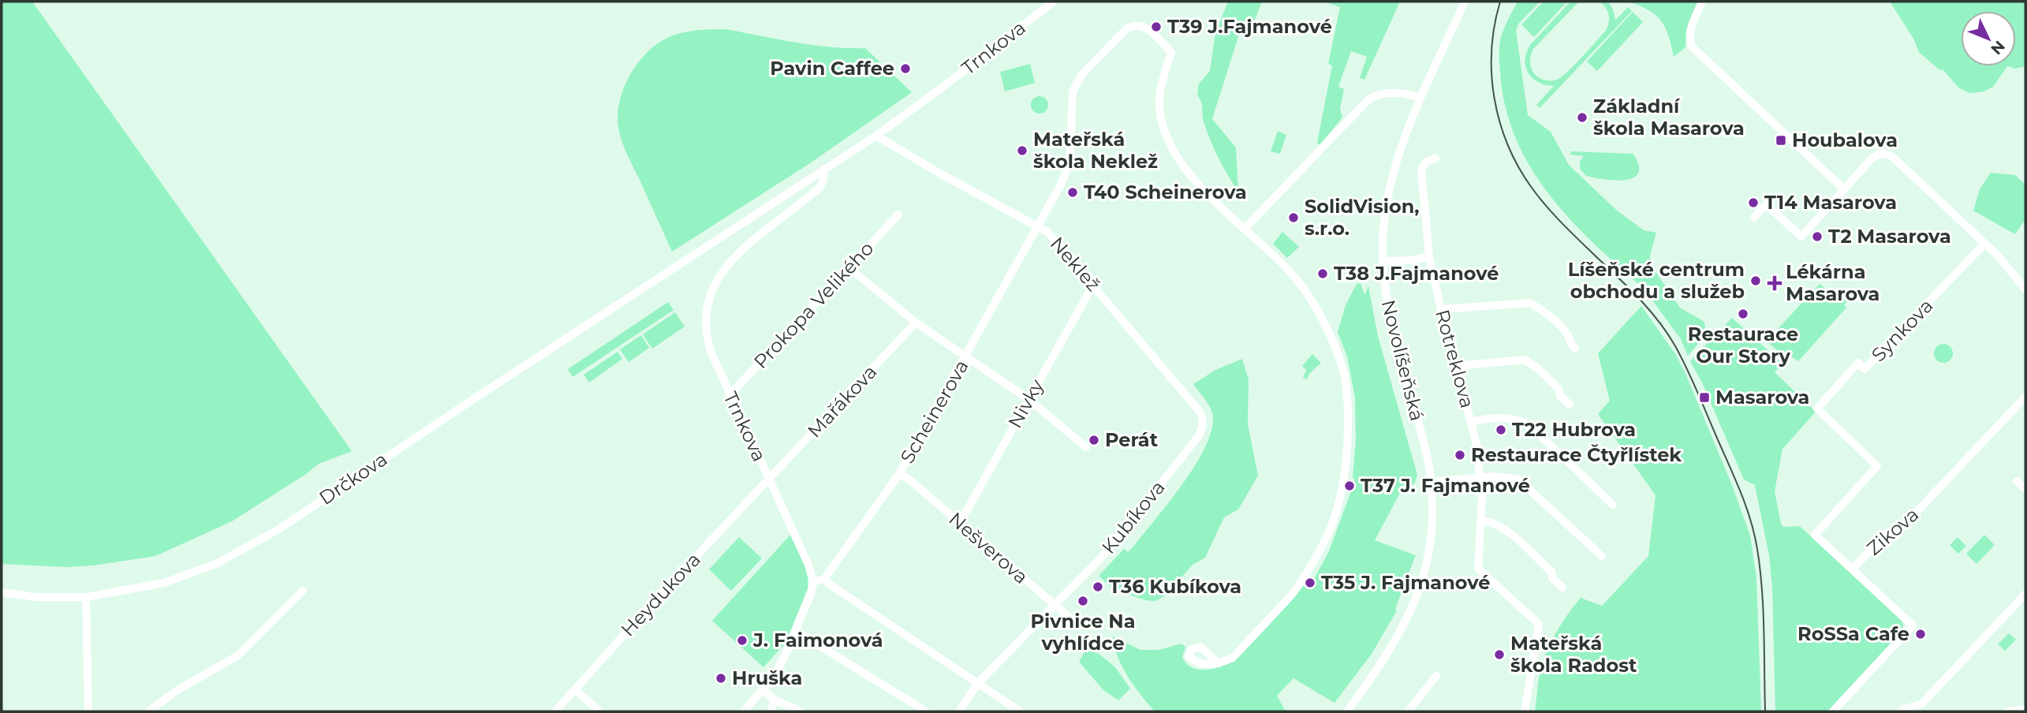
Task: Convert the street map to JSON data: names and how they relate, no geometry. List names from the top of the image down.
{
  "streets": {
    "street": [
      "Trnkova",
      "Neklež",
      "Prokopa Velikého",
      "Synkova",
      "Rotreklova",
      "Novolíšeňská",
      "Mařákova",
      "Nivky",
      "Scheinerova",
      "Drčkova",
      "Kubíkova",
      "Zikova",
      "Nešverova",
      "Heydukova"
    ]
  },
  "crossings": [
    ["Trnkova", "Neklež"],
    ["Trnkova", "Prokopa Velikého"],
    ["Trnkova", "Mařákova"],
    ["Trnkova", "Drčkova"],
    ["Trnkova", "Heydukova"],
    ["Neklež", "Nivky"],
    ["Neklež", "Scheinerova"],
    ["Neklež", "Kubíkova"],
    ["Synkova", "Zikova"],
    ["Mařákova", "Heydukova"],
    ["Nivky", "Nešverova"],
    ["Scheinerova", "Nešverova"],
    ["Kubíkova", "Nešverova"]
  ],
  "places": {
    "other": [
      "T39 J.Fajmanové",
      "Pavin Caffee",
      "Základní škola Masarova",
      "Mateřská škola Neklež",
      "T40 Scheinerova",
      "T14 Masarova",
      "SolidVision, s.r.o.",
      "T2 Masarova",
      "T38 J.Fajmanové",
      "Líšeňské centrum obchodu a služeb",
      "Restaurace Our Story",
      "T22 Hubrova",
      "Perát",
      "Restaurace Čtyřlístek",
      "T37 J. Fajmanové",
      "T35 J. Fajmanové",
      "T36 Kubíkova",
      "Pivnice Na vyhlídce",
      "RoSSa Cafe",
      "J. Faimonová",
      "Mateřská škola Radost",
      "Hruška"
    ],
    "transit": ["Houbalova", "Masarova"],
    "health": ["Lékárna Masarova"]
  },
  "north": "bottom right"
}
